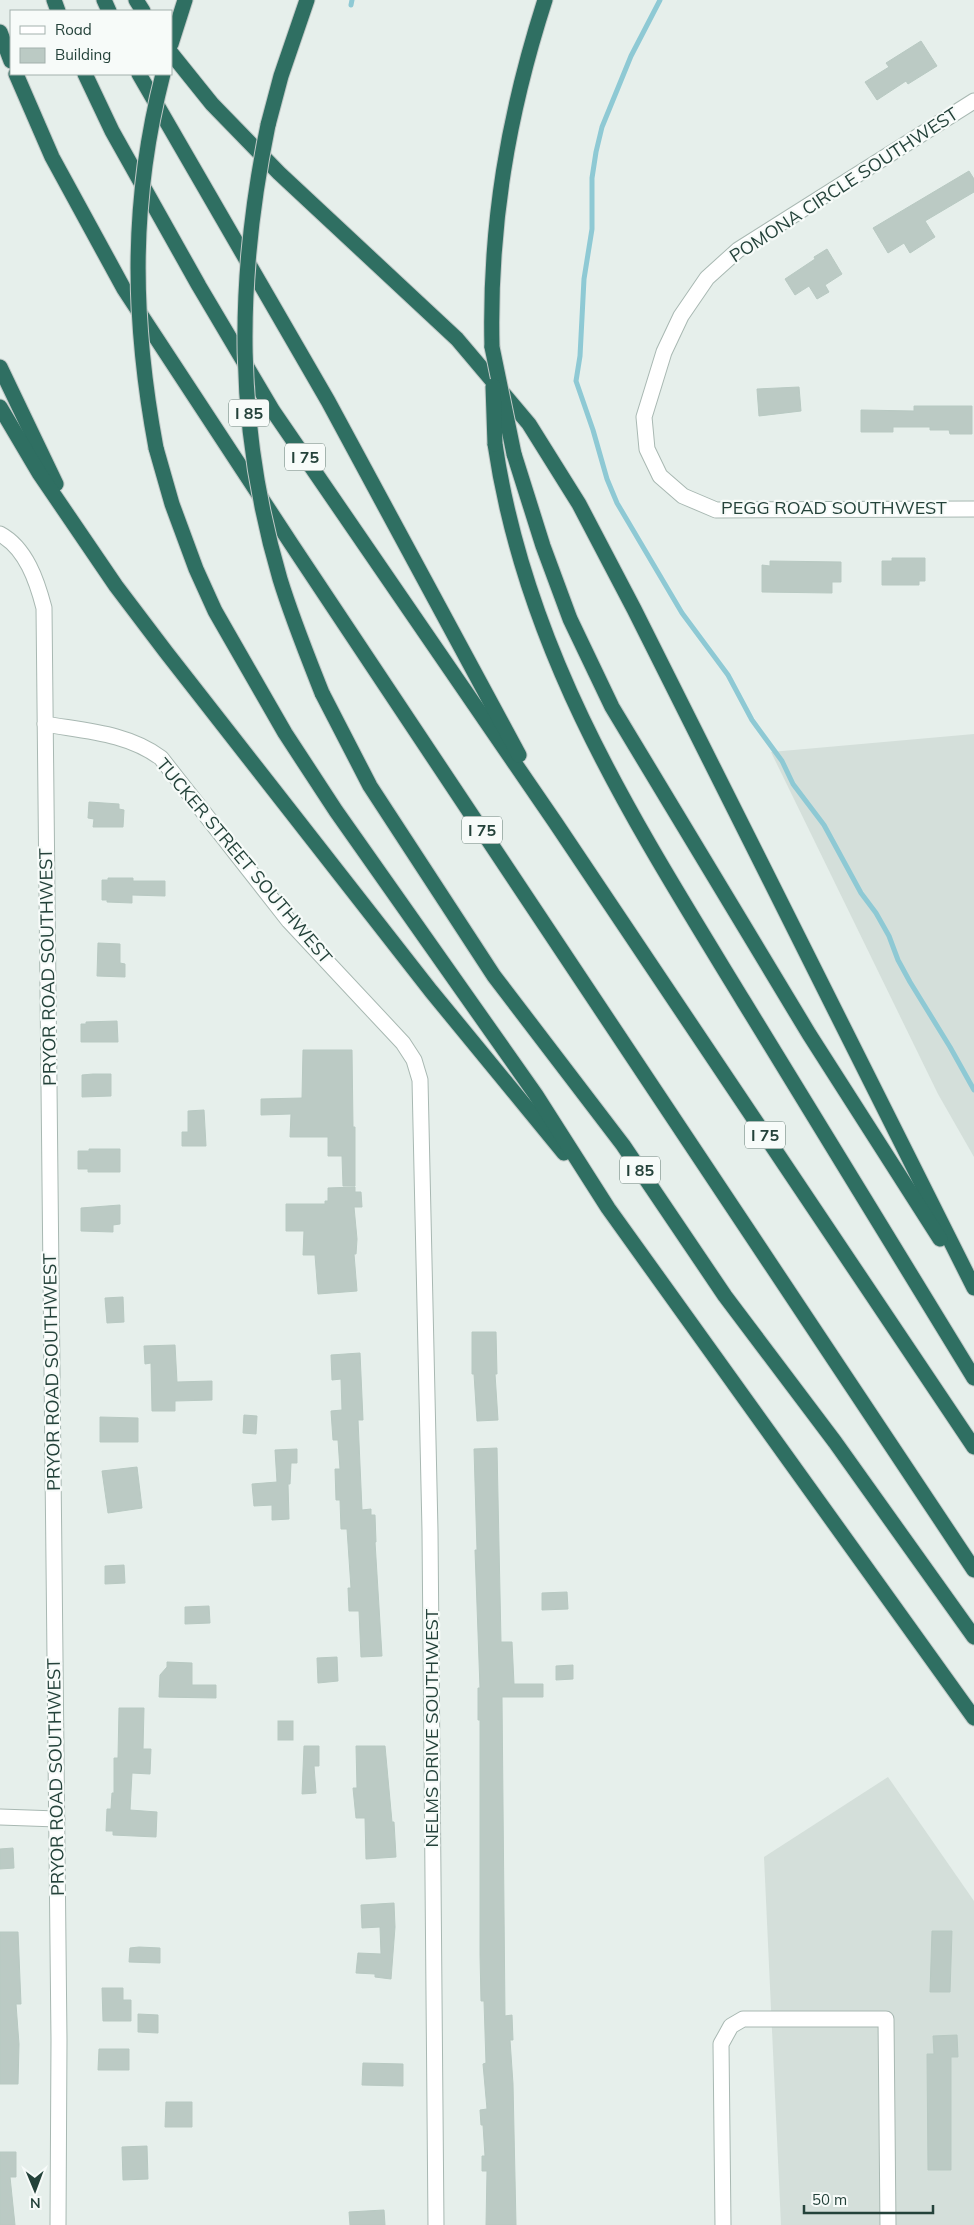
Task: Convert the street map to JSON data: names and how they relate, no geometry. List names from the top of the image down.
{
  "streets": {
    "highway": ["I 85", "I 75"],
    "street": [
      "POMONA CIRCLE SOUTHWEST",
      "PEGG ROAD SOUTHWEST",
      "TUCKER STREET SOUTHWEST",
      "PRYOR ROAD SOUTHWEST",
      "NELMS DRIVE SOUTHWEST"
    ]
  },
  "crossings": [
    ["POMONA CIRCLE SOUTHWEST", "PEGG ROAD SOUTHWEST"],
    ["TUCKER STREET SOUTHWEST", "PRYOR ROAD SOUTHWEST"],
    ["TUCKER STREET SOUTHWEST", "NELMS DRIVE SOUTHWEST"]
  ],
  "legend": ["Road", "Building"],
  "scale_bar": "50 m",
  "north": "bottom"
}
